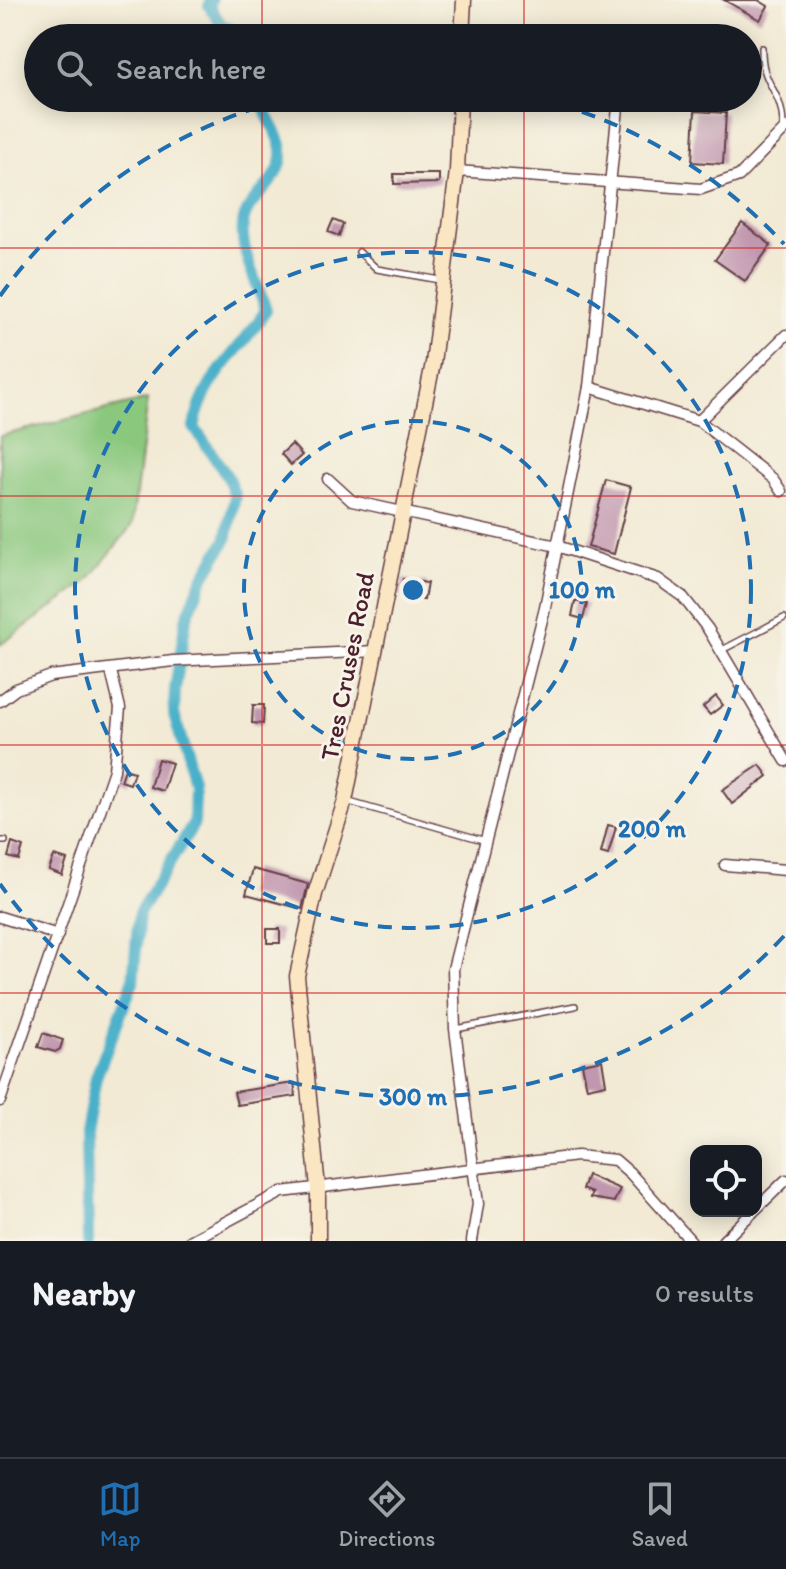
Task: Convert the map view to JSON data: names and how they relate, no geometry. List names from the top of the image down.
{
  "streets": {
    "main road": ["Tres Cruses Road"]
  },
  "page": {
    "search": "Search here",
    "heading": ["Nearby", "0 results"],
    "nav": ["Map", "Directions", "Saved"]
  },
  "rings": ["100 m", "200 m", "300 m"]
}
